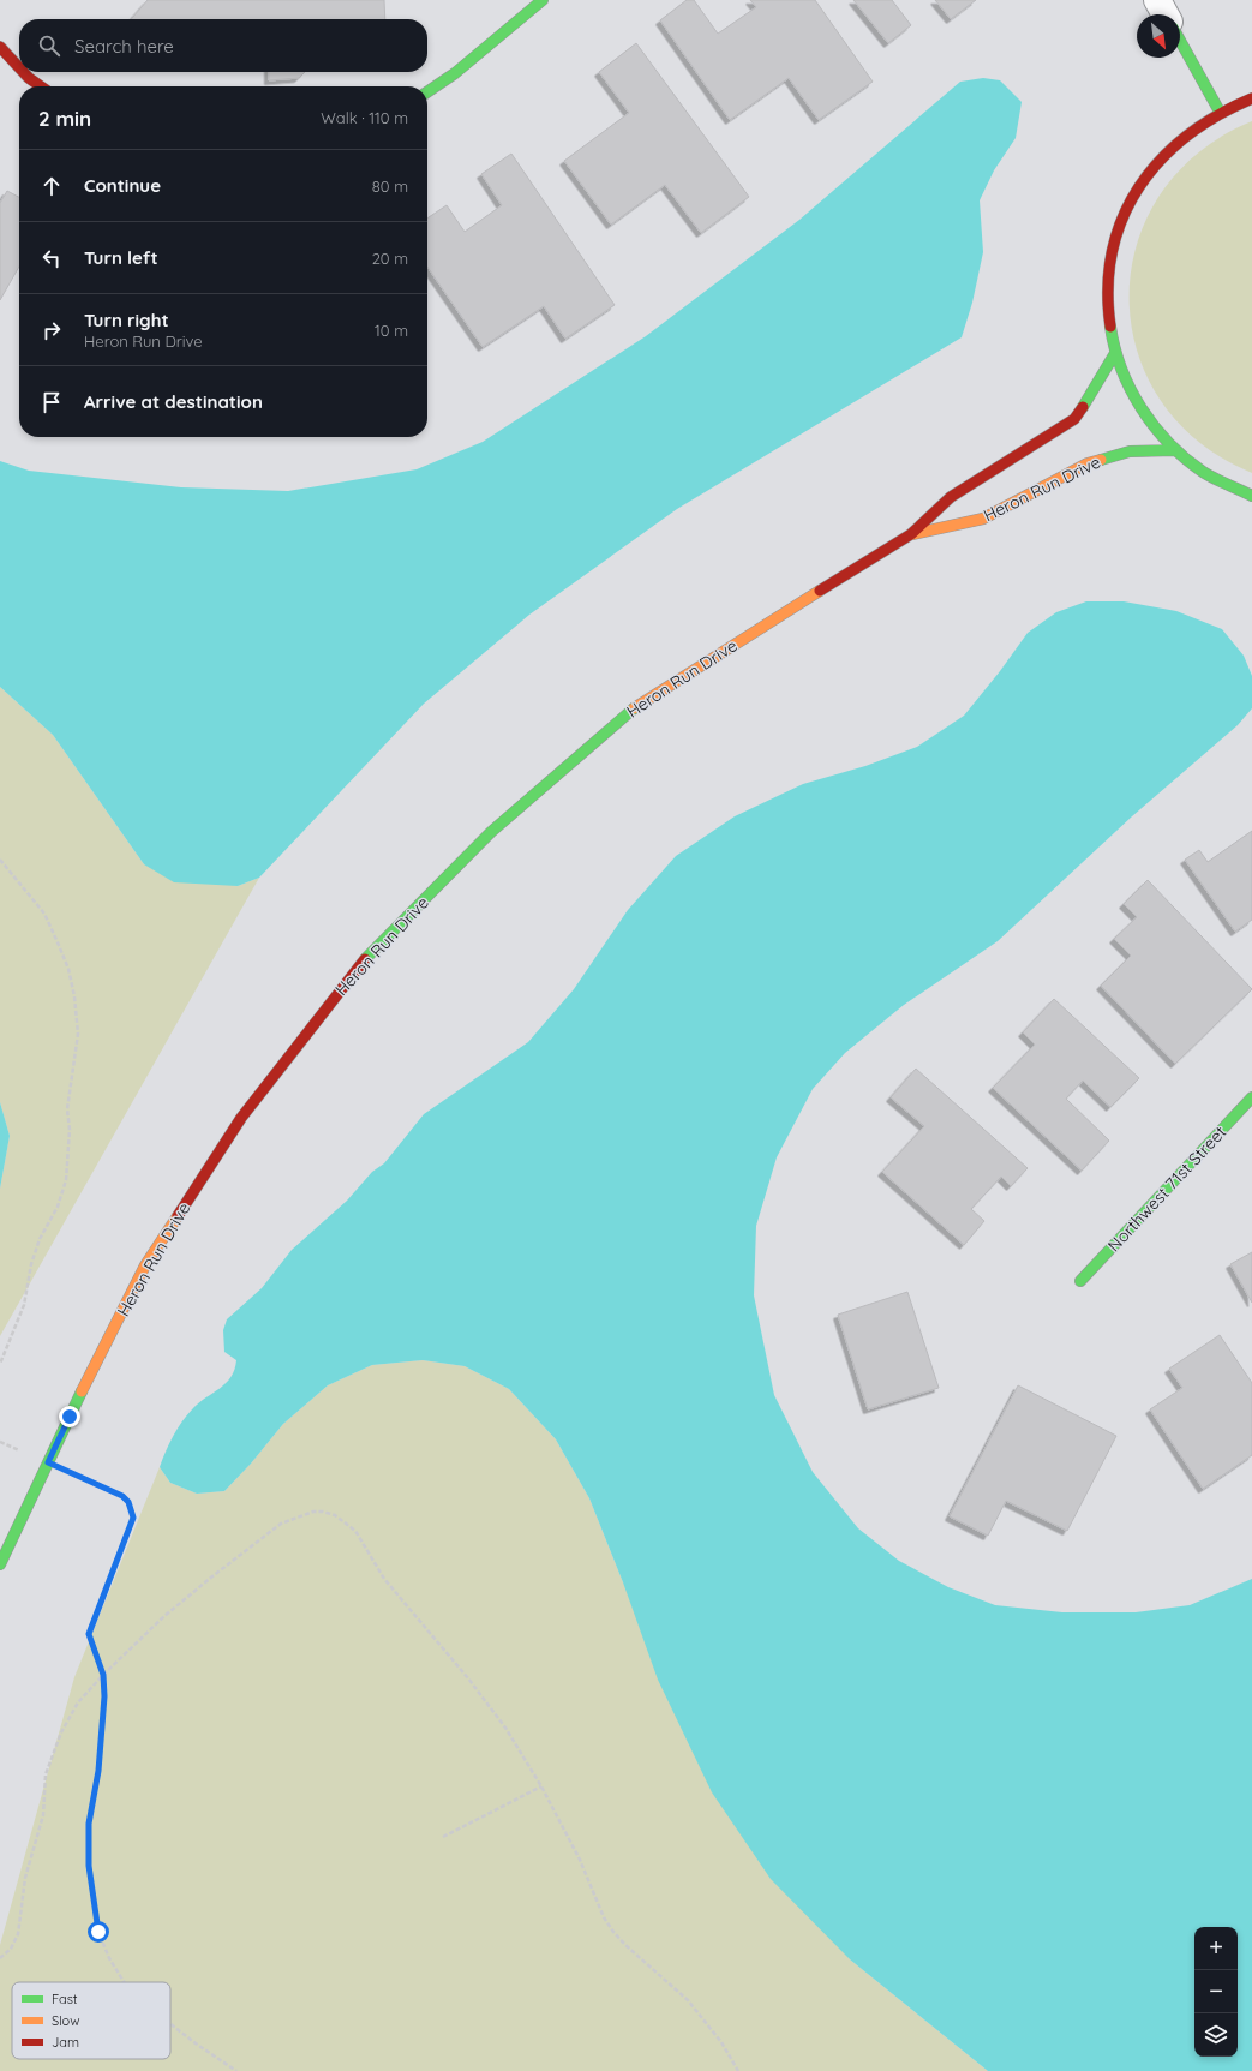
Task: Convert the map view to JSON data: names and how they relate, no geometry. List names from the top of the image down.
{
  "streets": {
    "street": ["Heron Run Drive", "Northwest 71st Street"]
  },
  "legend": ["Fast", "Slow", "Jam"],
  "north": "bottom right",
  "page": {
    "search": "Search here",
    "heading": ["2 min", "Walk · 110 m"],
    "list": [
      ["Continue", "80 m"],
      ["Turn left", "20 m"],
      ["Turn right", "Heron Run Drive", "10 m"],
      "Arrive at destination"
    ],
    "map_buttons": ["+", "−"]
  }
}
